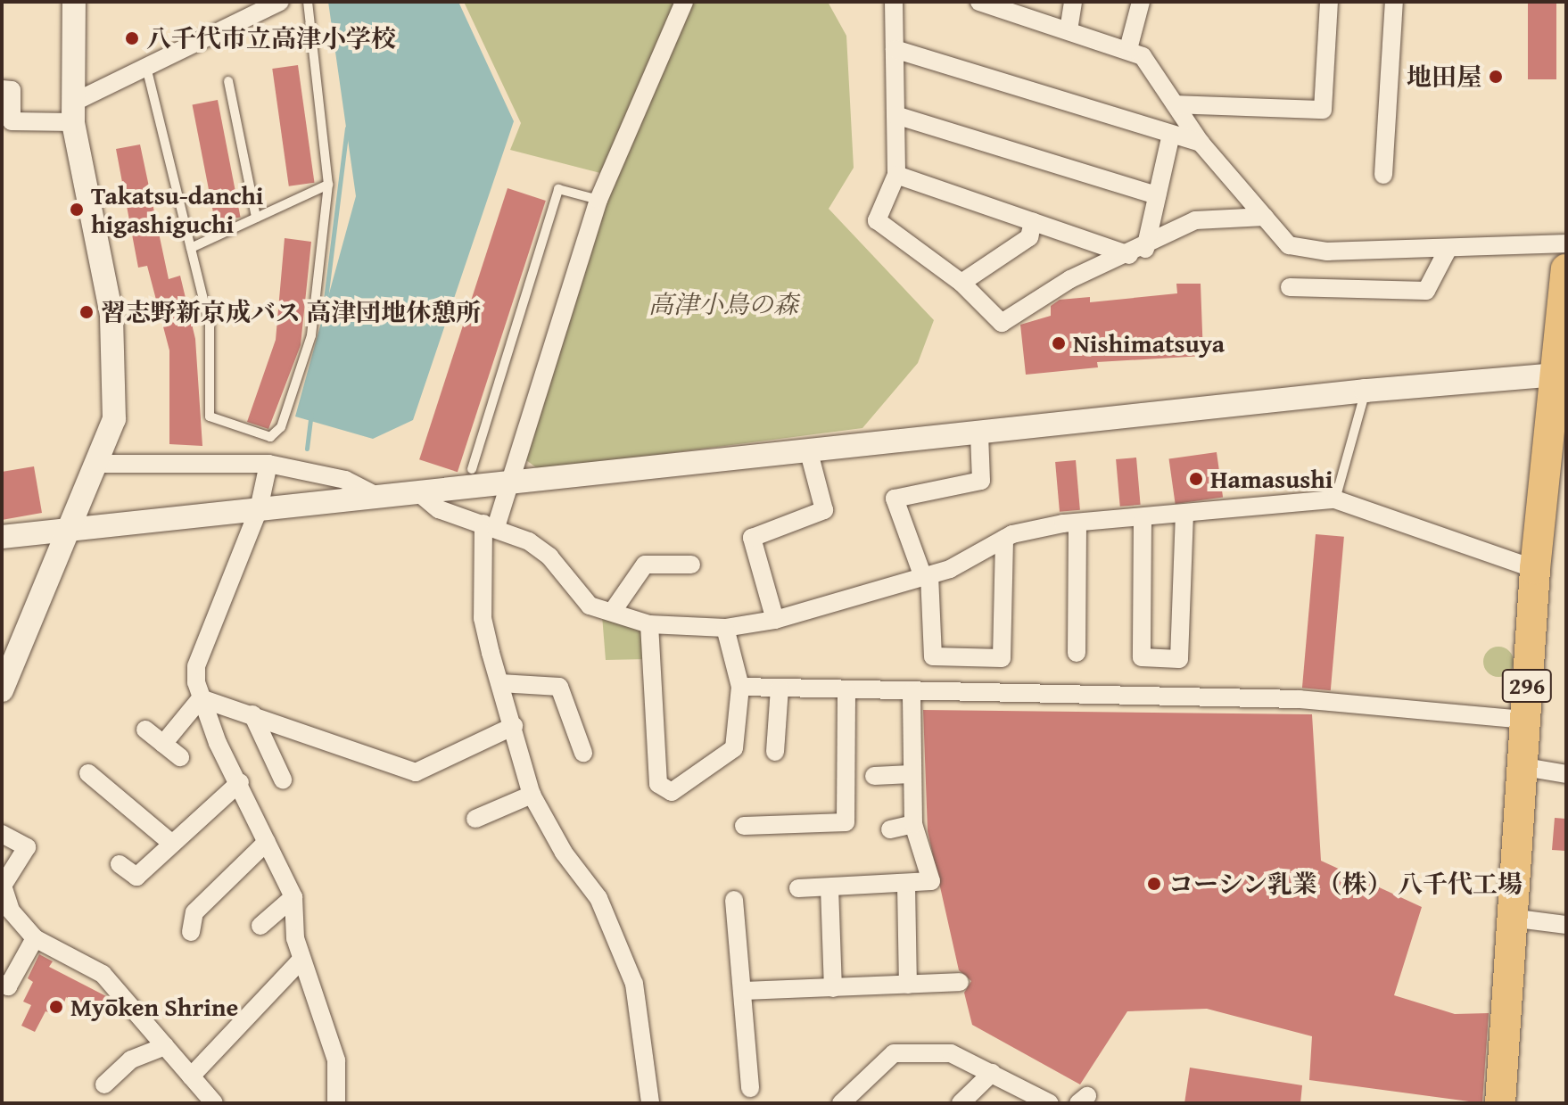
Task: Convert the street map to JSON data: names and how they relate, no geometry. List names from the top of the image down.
{
  "streets": {
    "highway": ["296"]
  },
  "parks": ["高津小鳥の森"],
  "places": [
    "八千代市立高津小学校",
    "地田屋",
    "Takatsu-danchi higashiguchi",
    "習志野新京成バス 高津団地休憩所",
    "Nishimatsuya",
    "Hamasushi",
    "コーシン乳業（株） 八千代工場",
    "Myōken Shrine"
  ]
}
